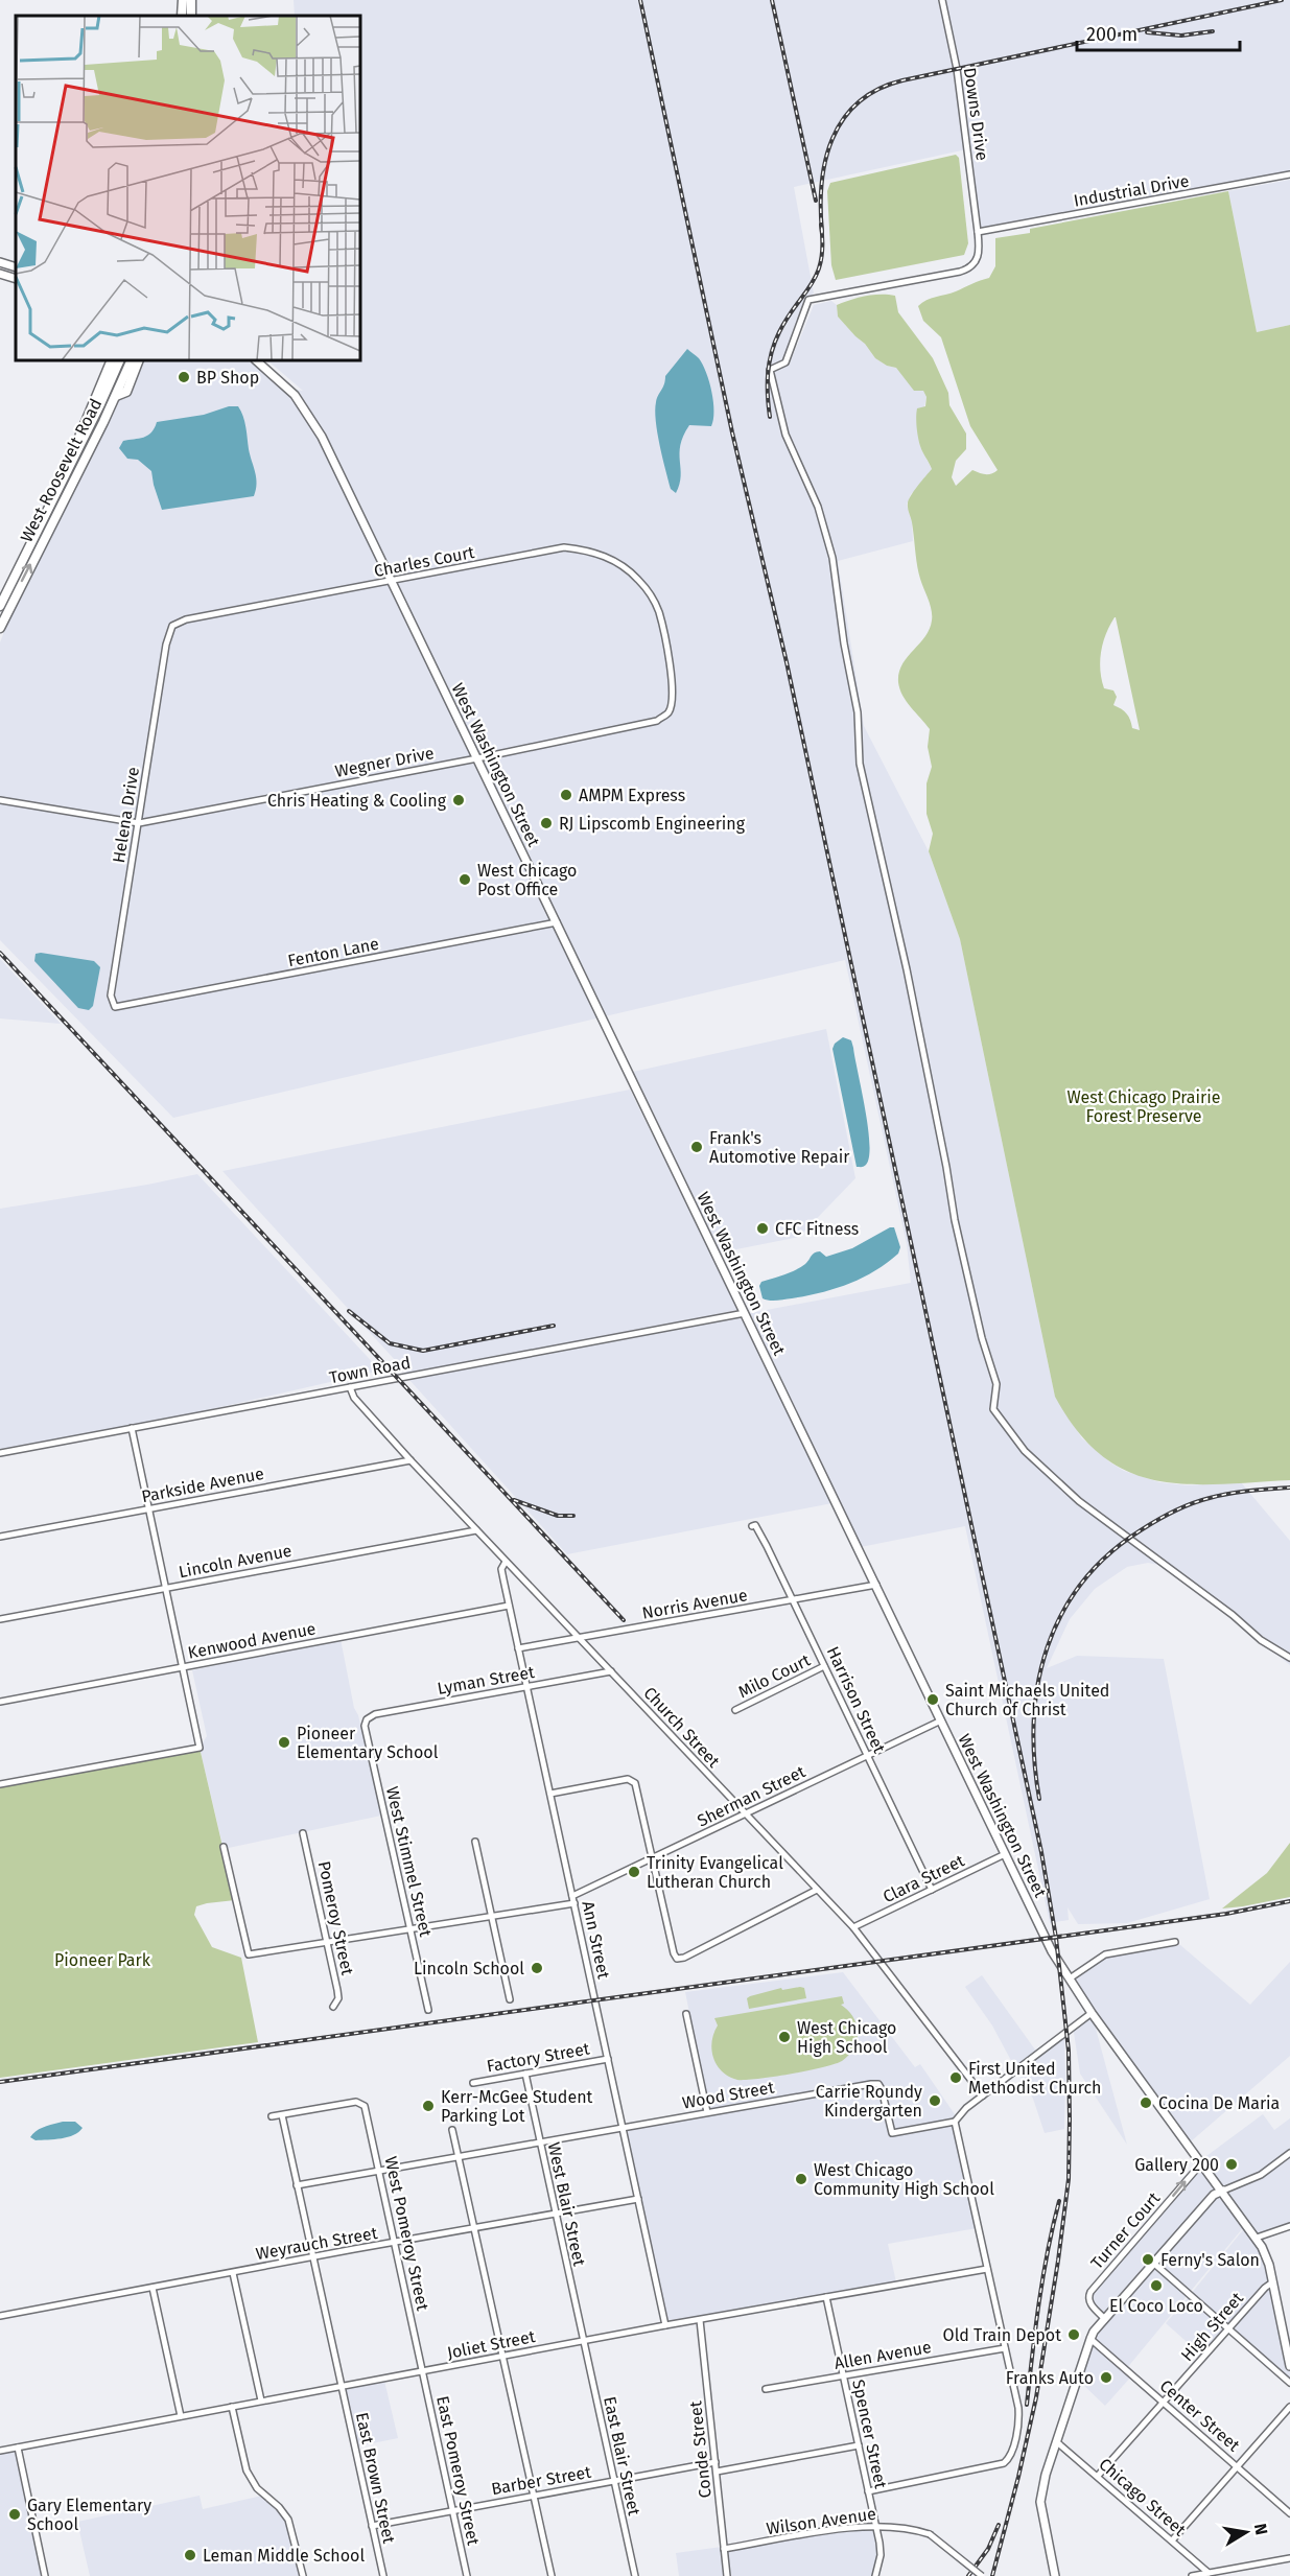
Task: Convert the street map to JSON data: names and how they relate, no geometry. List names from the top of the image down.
{
  "streets": {
    "main road": ["West Roosevelt Road", "West Washington Street"],
    "street": [
      "Downs Drive",
      "Industrial Drive",
      "Charles Court",
      "Wegner Drive",
      "Helena Drive",
      "Fenton Lane",
      "Town Road",
      "Parkside Avenue",
      "Lincoln Avenue",
      "Norris Avenue",
      "Kenwood Avenue",
      "Milo Court",
      "Lyman Street",
      "Harrison Street",
      "Church Street",
      "Sherman Street",
      "West Stimmel Street",
      "Clara Street",
      "Pomeroy Street",
      "Ann Street",
      "Factory Street",
      "Wood Street",
      "West Blair Street",
      "Turner Court",
      "West Pomeroy Street",
      "Weyrauch Street",
      "High Street",
      "Joliet Street",
      "Allen Avenue",
      "Center Street",
      "Spencer Street",
      "Conde Street",
      "East Blair Street",
      "East Pomeroy Street",
      "East Brown Street",
      "Barber Street",
      "Chicago Street",
      "Wilson Avenue"
    ]
  },
  "crossings": [
    ["Downs Drive", "Industrial Drive"],
    ["Charles Court", "Wegner Drive"],
    ["Charles Court", "West Washington Street"],
    ["Charles Court", "Helena Drive"],
    ["Wegner Drive", "West Washington Street"],
    ["Wegner Drive", "Helena Drive"],
    ["West Washington Street", "Fenton Lane"],
    ["West Washington Street", "Town Road"],
    ["West Washington Street", "Norris Avenue"],
    ["West Washington Street", "Sherman Street"],
    ["West Washington Street", "Clara Street"],
    ["West Washington Street", "Turner Court"],
    ["West Washington Street", "High Street"],
    ["Helena Drive", "Fenton Lane"],
    ["Town Road", "Church Street"],
    ["Parkside Avenue", "Church Street"],
    ["Lincoln Avenue", "Church Street"],
    ["Norris Avenue", "Harrison Street"],
    ["Norris Avenue", "Church Street"],
    ["Norris Avenue", "Ann Street"],
    ["Kenwood Avenue", "Ann Street"],
    ["Milo Court", "Harrison Street"],
    ["Lyman Street", "Church Street"],
    ["Lyman Street", "West Stimmel Street"],
    ["Lyman Street", "Ann Street"],
    ["Harrison Street", "Sherman Street"],
    ["Harrison Street", "Clara Street"],
    ["Church Street", "Sherman Street"],
    ["Church Street", "Clara Street"],
    ["Church Street", "Ann Street"],
    ["Sherman Street", "Ann Street"],
    ["Ann Street", "Factory Street"],
    ["Ann Street", "Wood Street"],
    ["Ann Street", "Weyrauch Street"],
    ["Ann Street", "Joliet Street"],
    ["Factory Street", "West Blair Street"],
    ["Wood Street", "West Blair Street"],
    ["Wood Street", "West Pomeroy Street"],
    ["Wood Street", "East Brown Street"],
    ["West Blair Street", "Weyrauch Street"],
    ["West Blair Street", "Joliet Street"],
    ["West Blair Street", "East Blair Street"],
    ["West Pomeroy Street", "Weyrauch Street"],
    ["West Pomeroy Street", "Joliet Street"],
    ["West Pomeroy Street", "East Pomeroy Street"],
    ["West Pomeroy Street", "East Brown Street"],
    ["Weyrauch Street", "East Brown Street"],
    ["High Street", "Center Street"],
    ["High Street", "Chicago Street"],
    ["Joliet Street", "Spencer Street"],
    ["Joliet Street", "Conde Street"],
    ["Joliet Street", "East Blair Street"],
    ["Joliet Street", "East Pomeroy Street"],
    ["Joliet Street", "East Brown Street"],
    ["Allen Avenue", "Spencer Street"],
    ["Spencer Street", "Wilson Avenue"],
    ["Conde Street", "Barber Street"],
    ["Conde Street", "Wilson Avenue"],
    ["East Blair Street", "Barber Street"],
    ["East Pomeroy Street", "Barber Street"],
    ["East Brown Street", "Barber Street"]
  ],
  "one_way": ["Turner Court"],
  "parks": ["West Chicago Prairie Forest Preserve", "Pioneer Park"],
  "places": [
    "BP Shop",
    "AMPM Express",
    "Chris Heating & Cooling",
    "RJ Lipscomb Engineering",
    "West Chicago Post Office",
    "Frank's Automotive Repair",
    "CFC Fitness",
    "Saint Michaels United Church of Christ",
    "Pioneer Elementary School",
    "Trinity Evangelical Lutheran Church",
    "Lincoln School",
    "West Chicago High School",
    "First United Methodist Church",
    "Carrie Roundy Kindergarten",
    "Cocina De Maria",
    "Kerr-McGee Student Parking Lot",
    "Gallery 200",
    "West Chicago Community High School",
    "Ferny's Salon",
    "El Coco Loco",
    "Old Train Depot",
    "Franks Auto",
    "Gary Elementary School",
    "Leman Middle School"
  ],
  "scale_bar": "200 m",
  "north": "right"
}
